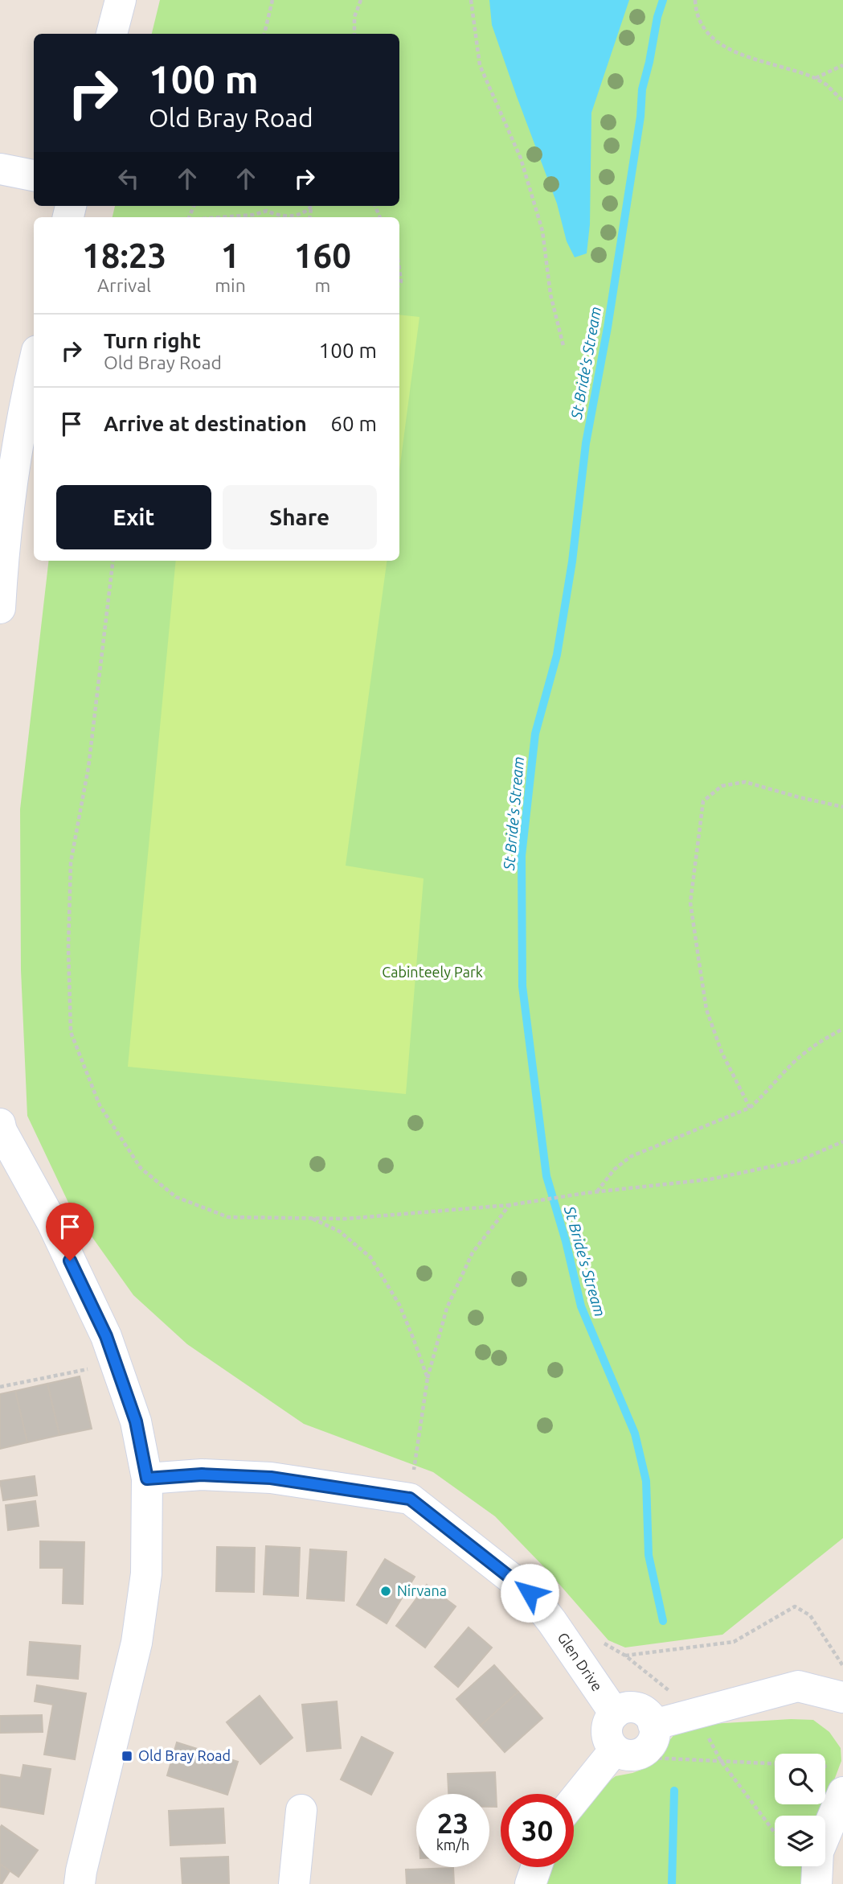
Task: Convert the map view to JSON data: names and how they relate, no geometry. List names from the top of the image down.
{
  "streets": {
    "street": ["Glen Drive"]
  },
  "water": ["St Bride's Stream"],
  "parks": ["Cabinteely Park"],
  "places": {
    "other": ["Nirvana"],
    "transit": ["Old Bray Road"]
  },
  "page": {
    "turn": ["100 m", "Old Bray Road"],
    "eta": [
      "18:23",
      "Arrival",
      "1",
      "min",
      "160",
      "m"
    ],
    "list": [
      {
        "name": "Turn right",
        "note": "Old Bray Road",
        "value": "100 m"
      },
      {
        "name": "Arrive at destination",
        "value": "60 m"
      }
    ],
    "buttons": ["Exit", "Share"],
    "speed": "23 km/h",
    "limit": "30"
  }
}
